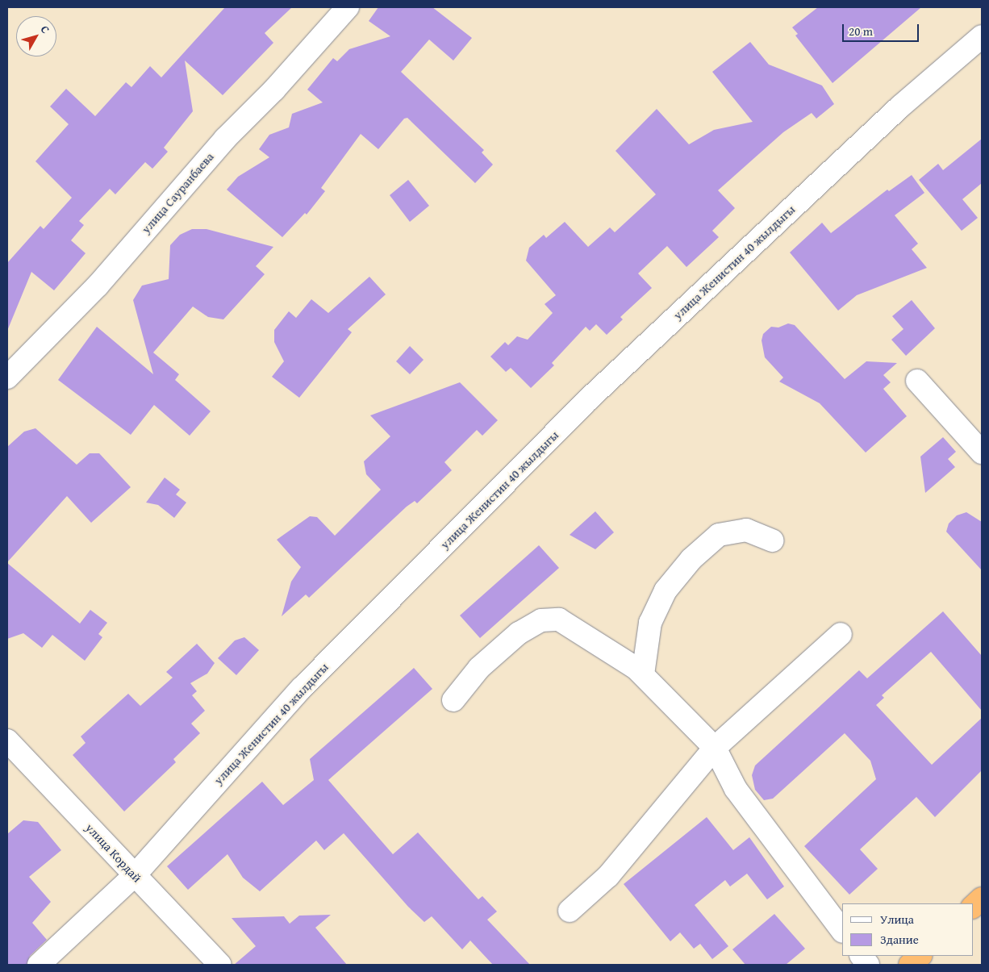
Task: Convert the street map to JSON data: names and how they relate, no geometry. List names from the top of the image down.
{
  "streets": {
    "street": ["улица Сауранбаева", "улица Женистин 40 жылдыгы", "улица Кордай"]
  },
  "crossings": [
    ["улица Женистин 40 жылдыгы", "улица Кордай"]
  ],
  "legend": ["Улица", "Здание"],
  "scale_bar": "20 m",
  "north": "top right"
}
